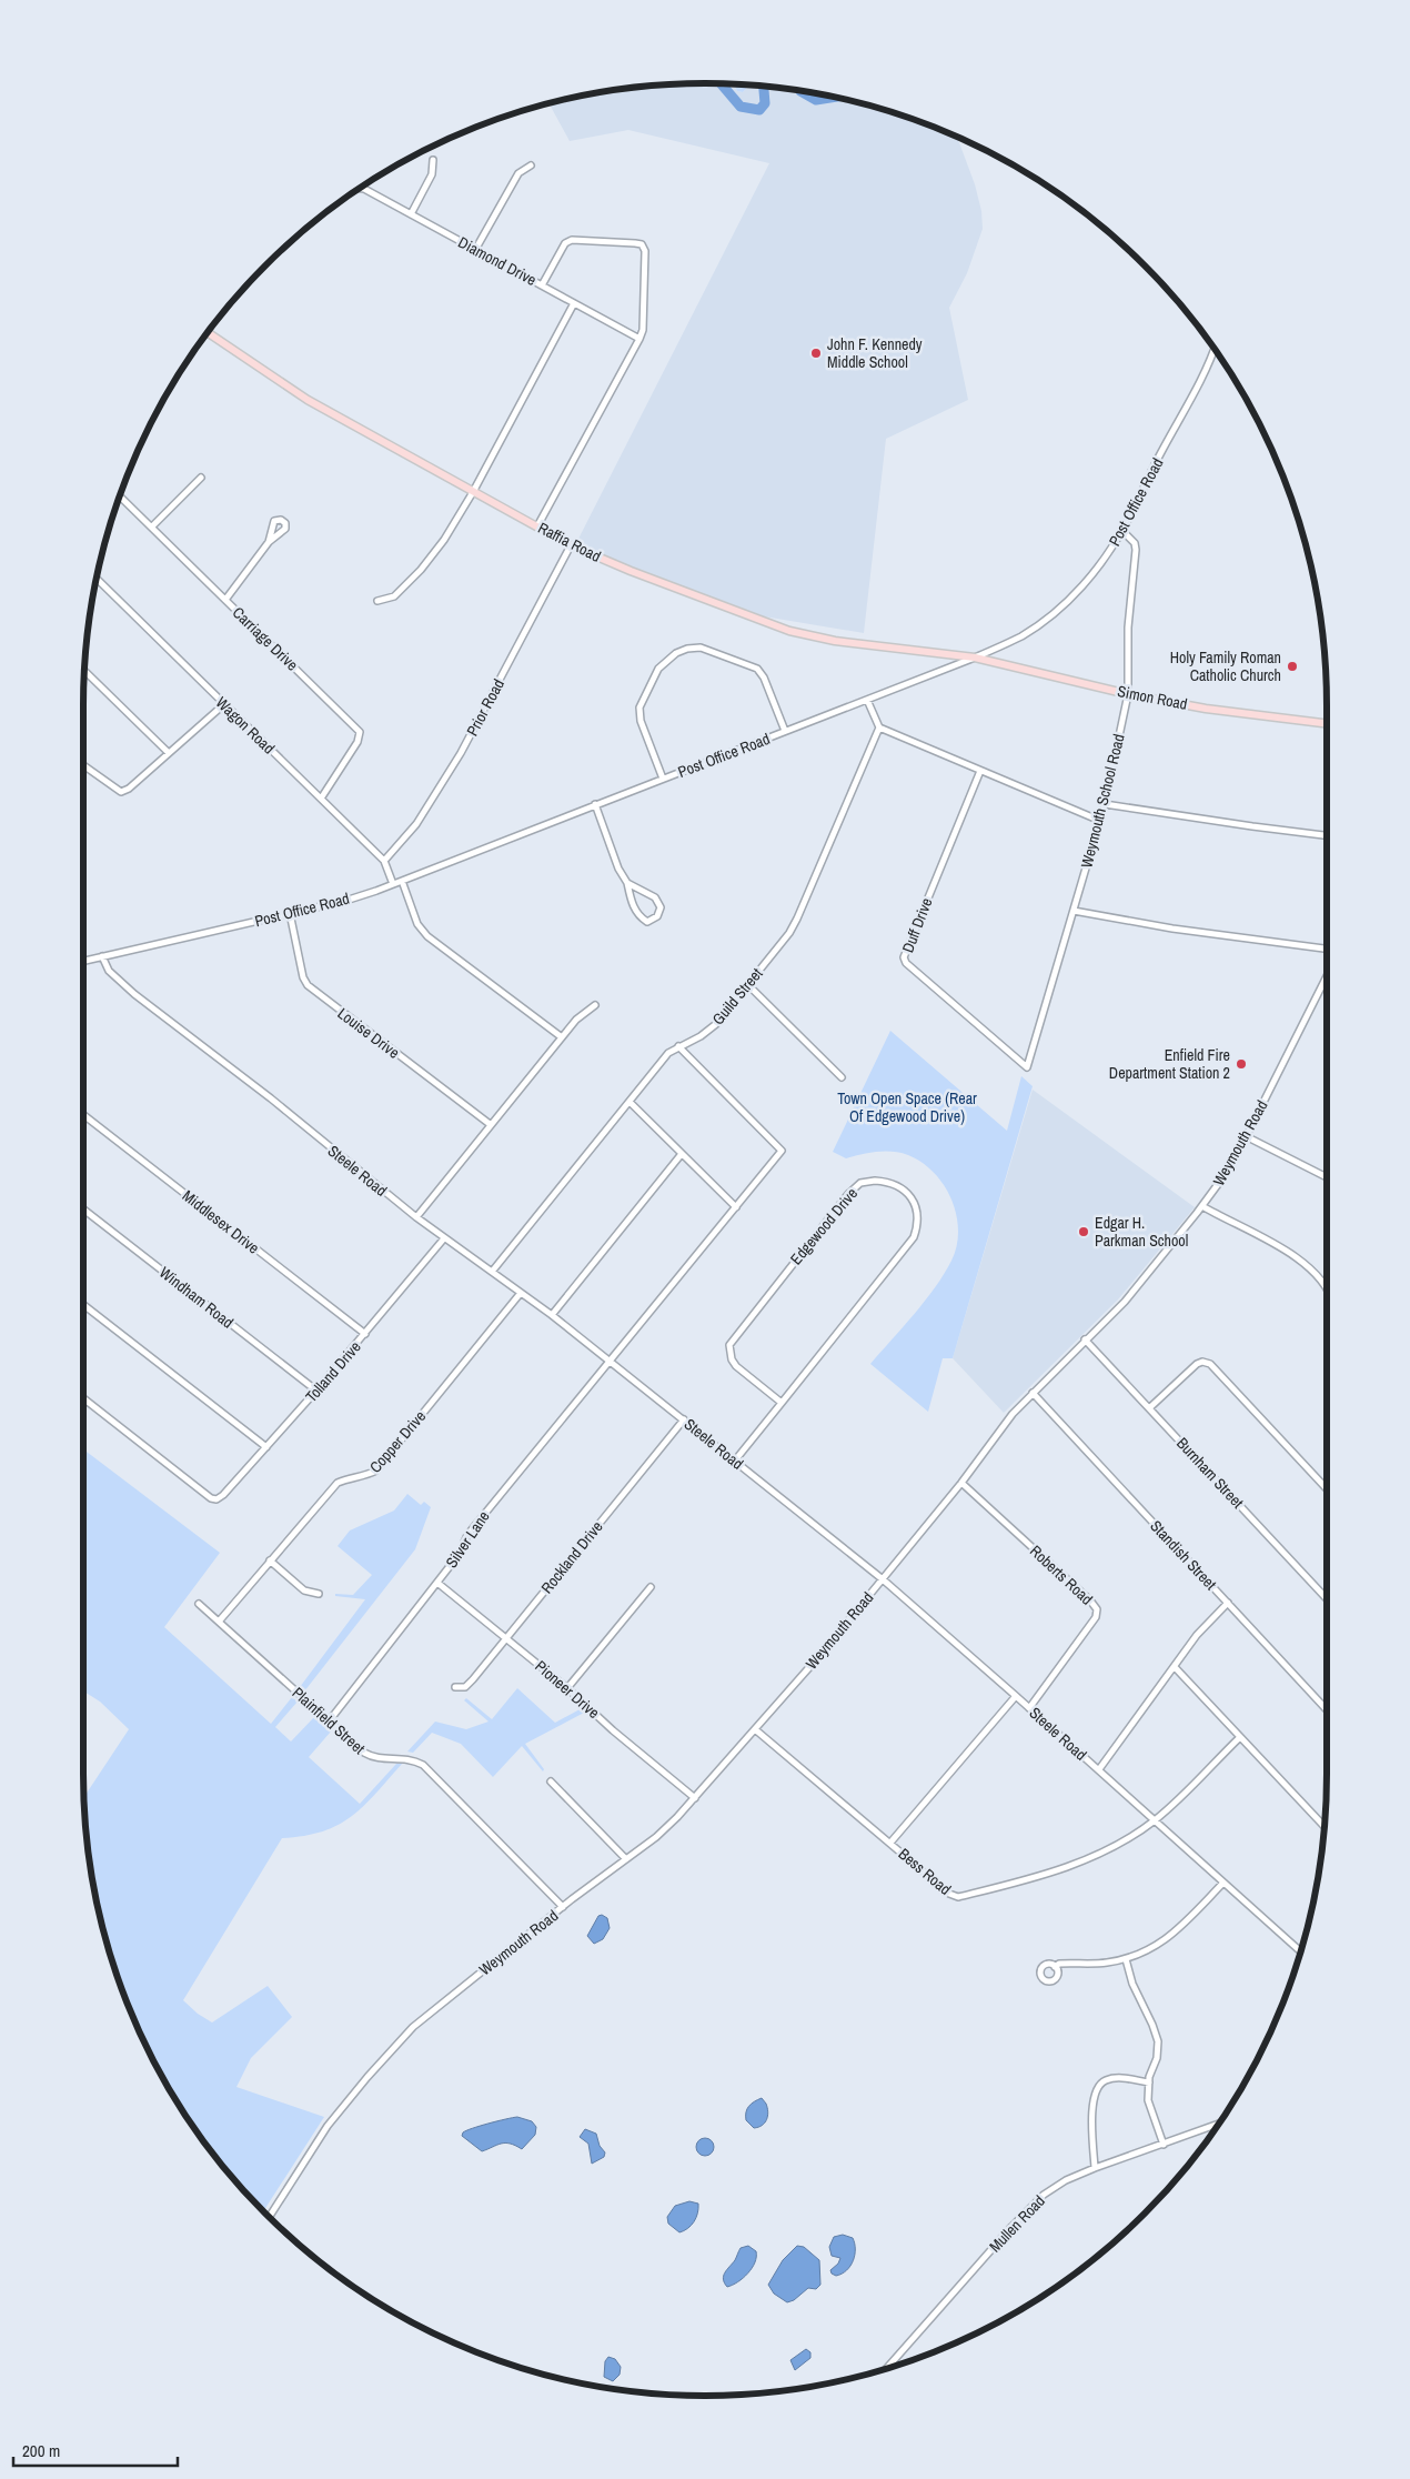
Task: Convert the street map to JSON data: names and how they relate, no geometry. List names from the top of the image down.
{
  "streets": {
    "main road": ["Raffia Road", "Simon Road"],
    "street": [
      "Diamond Drive",
      "Post Office Road",
      "Carriage Drive",
      "Prior Road",
      "Wagon Road",
      "Weymouth School Road",
      "Duff Drive",
      "Guild Street",
      "Louise Drive",
      "Weymouth Road",
      "Steele Road",
      "Middlesex Drive",
      "Edgewood Drive",
      "Windham Road",
      "Tolland Drive",
      "Copper Drive",
      "Burnham Street",
      "Silver Lane",
      "Standish Street",
      "Rockland Drive",
      "Roberts Road",
      "Pioneer Drive",
      "Plainfield Street",
      "Bess Road",
      "Mullen Road"
    ]
  },
  "crossings": [
    ["Post Office Road", "Raffia Road"],
    ["Post Office Road", "Simon Road"],
    ["Post Office Road", "Wagon Road"],
    ["Post Office Road", "Weymouth School Road"],
    ["Post Office Road", "Louise Drive"],
    ["Post Office Road", "Steele Road"],
    ["Raffia Road", "Simon Road"],
    ["Raffia Road", "Prior Road"],
    ["Carriage Drive", "Wagon Road"],
    ["Simon Road", "Weymouth School Road"],
    ["Prior Road", "Wagon Road"],
    ["Weymouth School Road", "Duff Drive"],
    ["Guild Street", "Steele Road"],
    ["Guild Street", "Silver Lane"],
    ["Weymouth Road", "Steele Road"],
    ["Weymouth Road", "Burnham Street"],
    ["Weymouth Road", "Standish Street"],
    ["Weymouth Road", "Roberts Road"],
    ["Weymouth Road", "Pioneer Drive"],
    ["Weymouth Road", "Plainfield Street"],
    ["Weymouth Road", "Bess Road"],
    ["Steele Road", "Edgewood Drive"],
    ["Steele Road", "Tolland Drive"],
    ["Steele Road", "Copper Drive"],
    ["Steele Road", "Silver Lane"],
    ["Steele Road", "Rockland Drive"],
    ["Steele Road", "Roberts Road"],
    ["Steele Road", "Bess Road"],
    ["Middlesex Drive", "Tolland Drive"],
    ["Windham Road", "Tolland Drive"],
    ["Copper Drive", "Plainfield Street"],
    ["Silver Lane", "Pioneer Drive"],
    ["Silver Lane", "Plainfield Street"],
    ["Rockland Drive", "Pioneer Drive"]
  ],
  "parks": ["Town Open Space (Rear Of Edgewood Drive)"],
  "places": [
    "John F. Kennedy Middle School",
    "Holy Family Roman Catholic Church",
    "Enfield Fire Department Station 2",
    "Edgar H. Parkman School"
  ],
  "scale_bar": "200 m"
}
